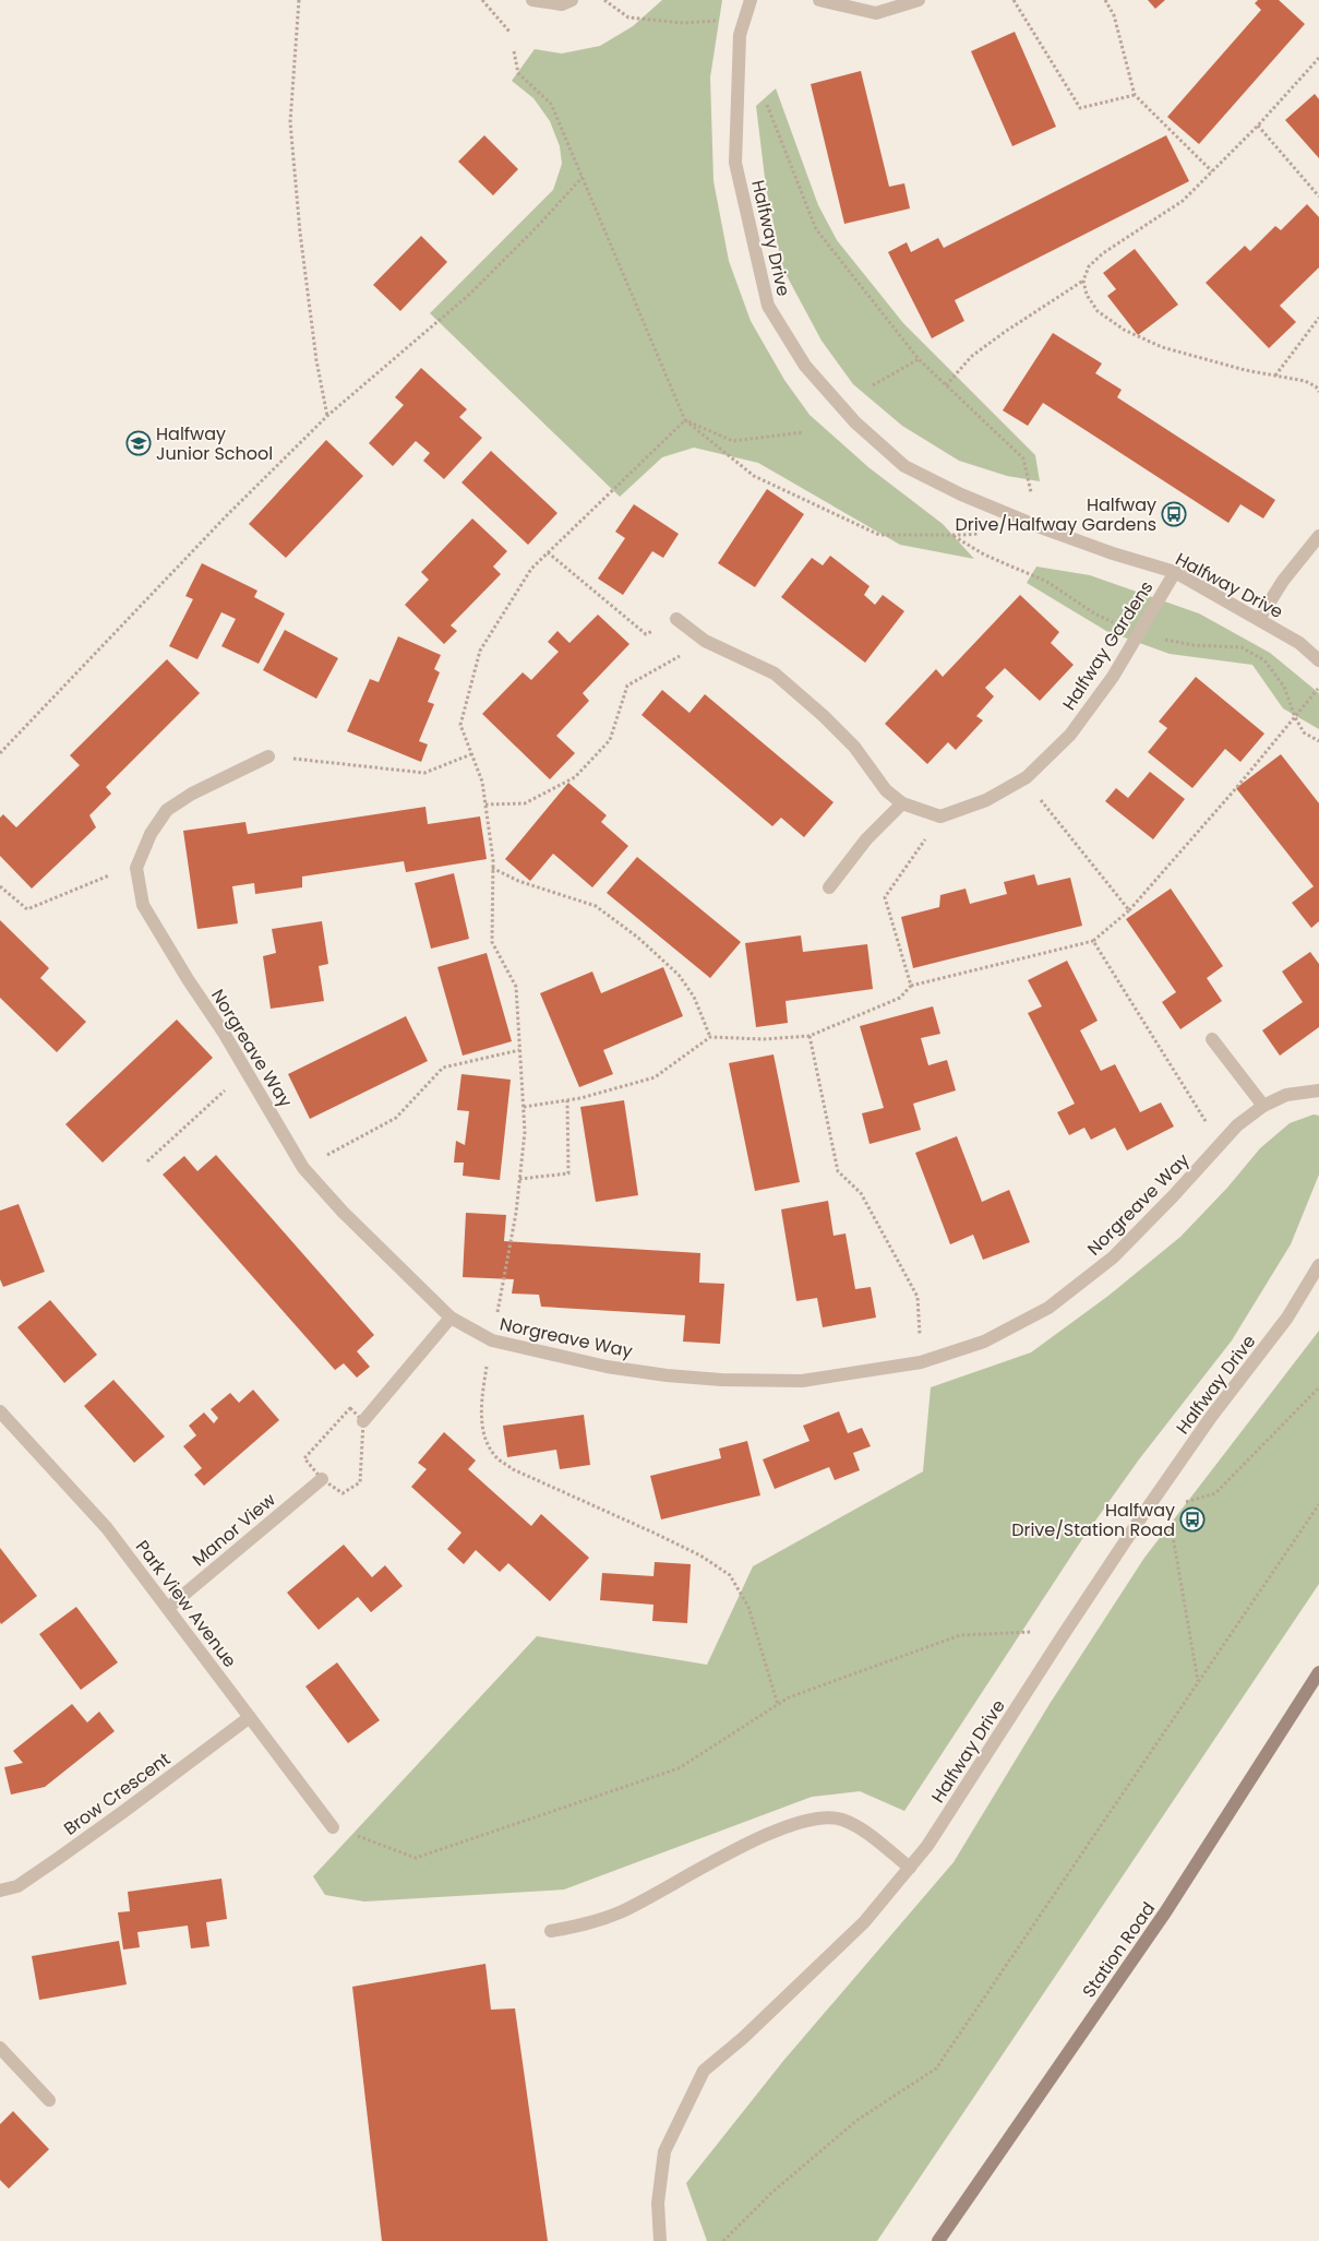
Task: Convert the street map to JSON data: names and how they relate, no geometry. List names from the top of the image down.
{
  "streets": {
    "main road": ["Station Road"],
    "street": [
      "Halfway Drive",
      "Halfway Gardens",
      "Norgreave Way",
      "Manor View",
      "Park View Avenue",
      "Brow Crescent"
    ]
  },
  "crossings": [
    ["Halfway Drive", "Halfway Gardens"],
    ["Manor View", "Park View Avenue"],
    ["Park View Avenue", "Brow Crescent"]
  ],
  "places": {
    "school or university": ["Halfway Junior School"],
    "bus stop": ["Halfway Drive/Halfway Gardens", "Halfway Drive/Station Road"]
  }
}
